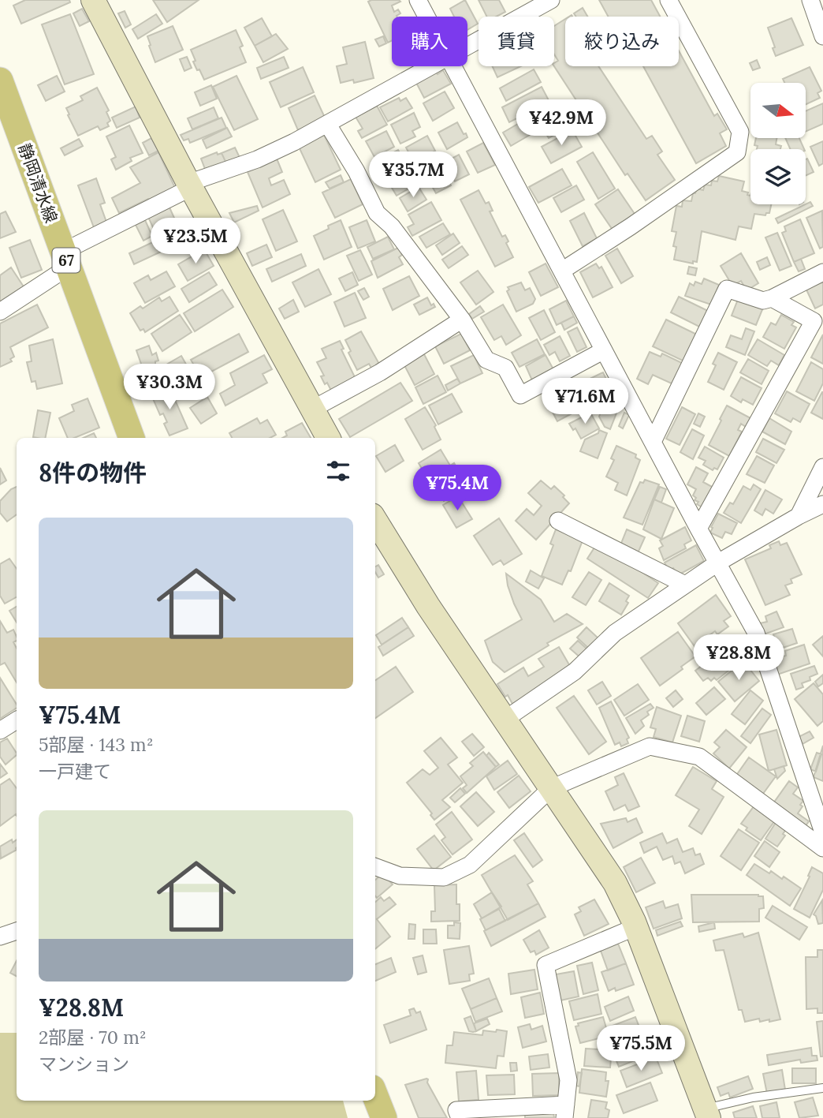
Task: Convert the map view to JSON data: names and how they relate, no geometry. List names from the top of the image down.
{
  "streets": {
    "main road": ["静岡清水線", "67"]
  },
  "north": "right",
  "page": {
    "chip": ["購入", "賃貸", "絞り込み"],
    "price": [
      "¥42.9M",
      "¥35.7M",
      "¥23.5M",
      "¥30.3M",
      "¥71.6M",
      "¥75.4M",
      "¥28.8M",
      "¥75.5M"
    ],
    "heading": "8件の物件",
    "list": [
      {
        "name": "¥75.4M",
        "note": "5部屋 · 143 m² · 一戸建て"
      },
      {
        "name": "¥28.8M",
        "note": "2部屋 · 70 m² · マンション"
      }
    ]
  }
}
